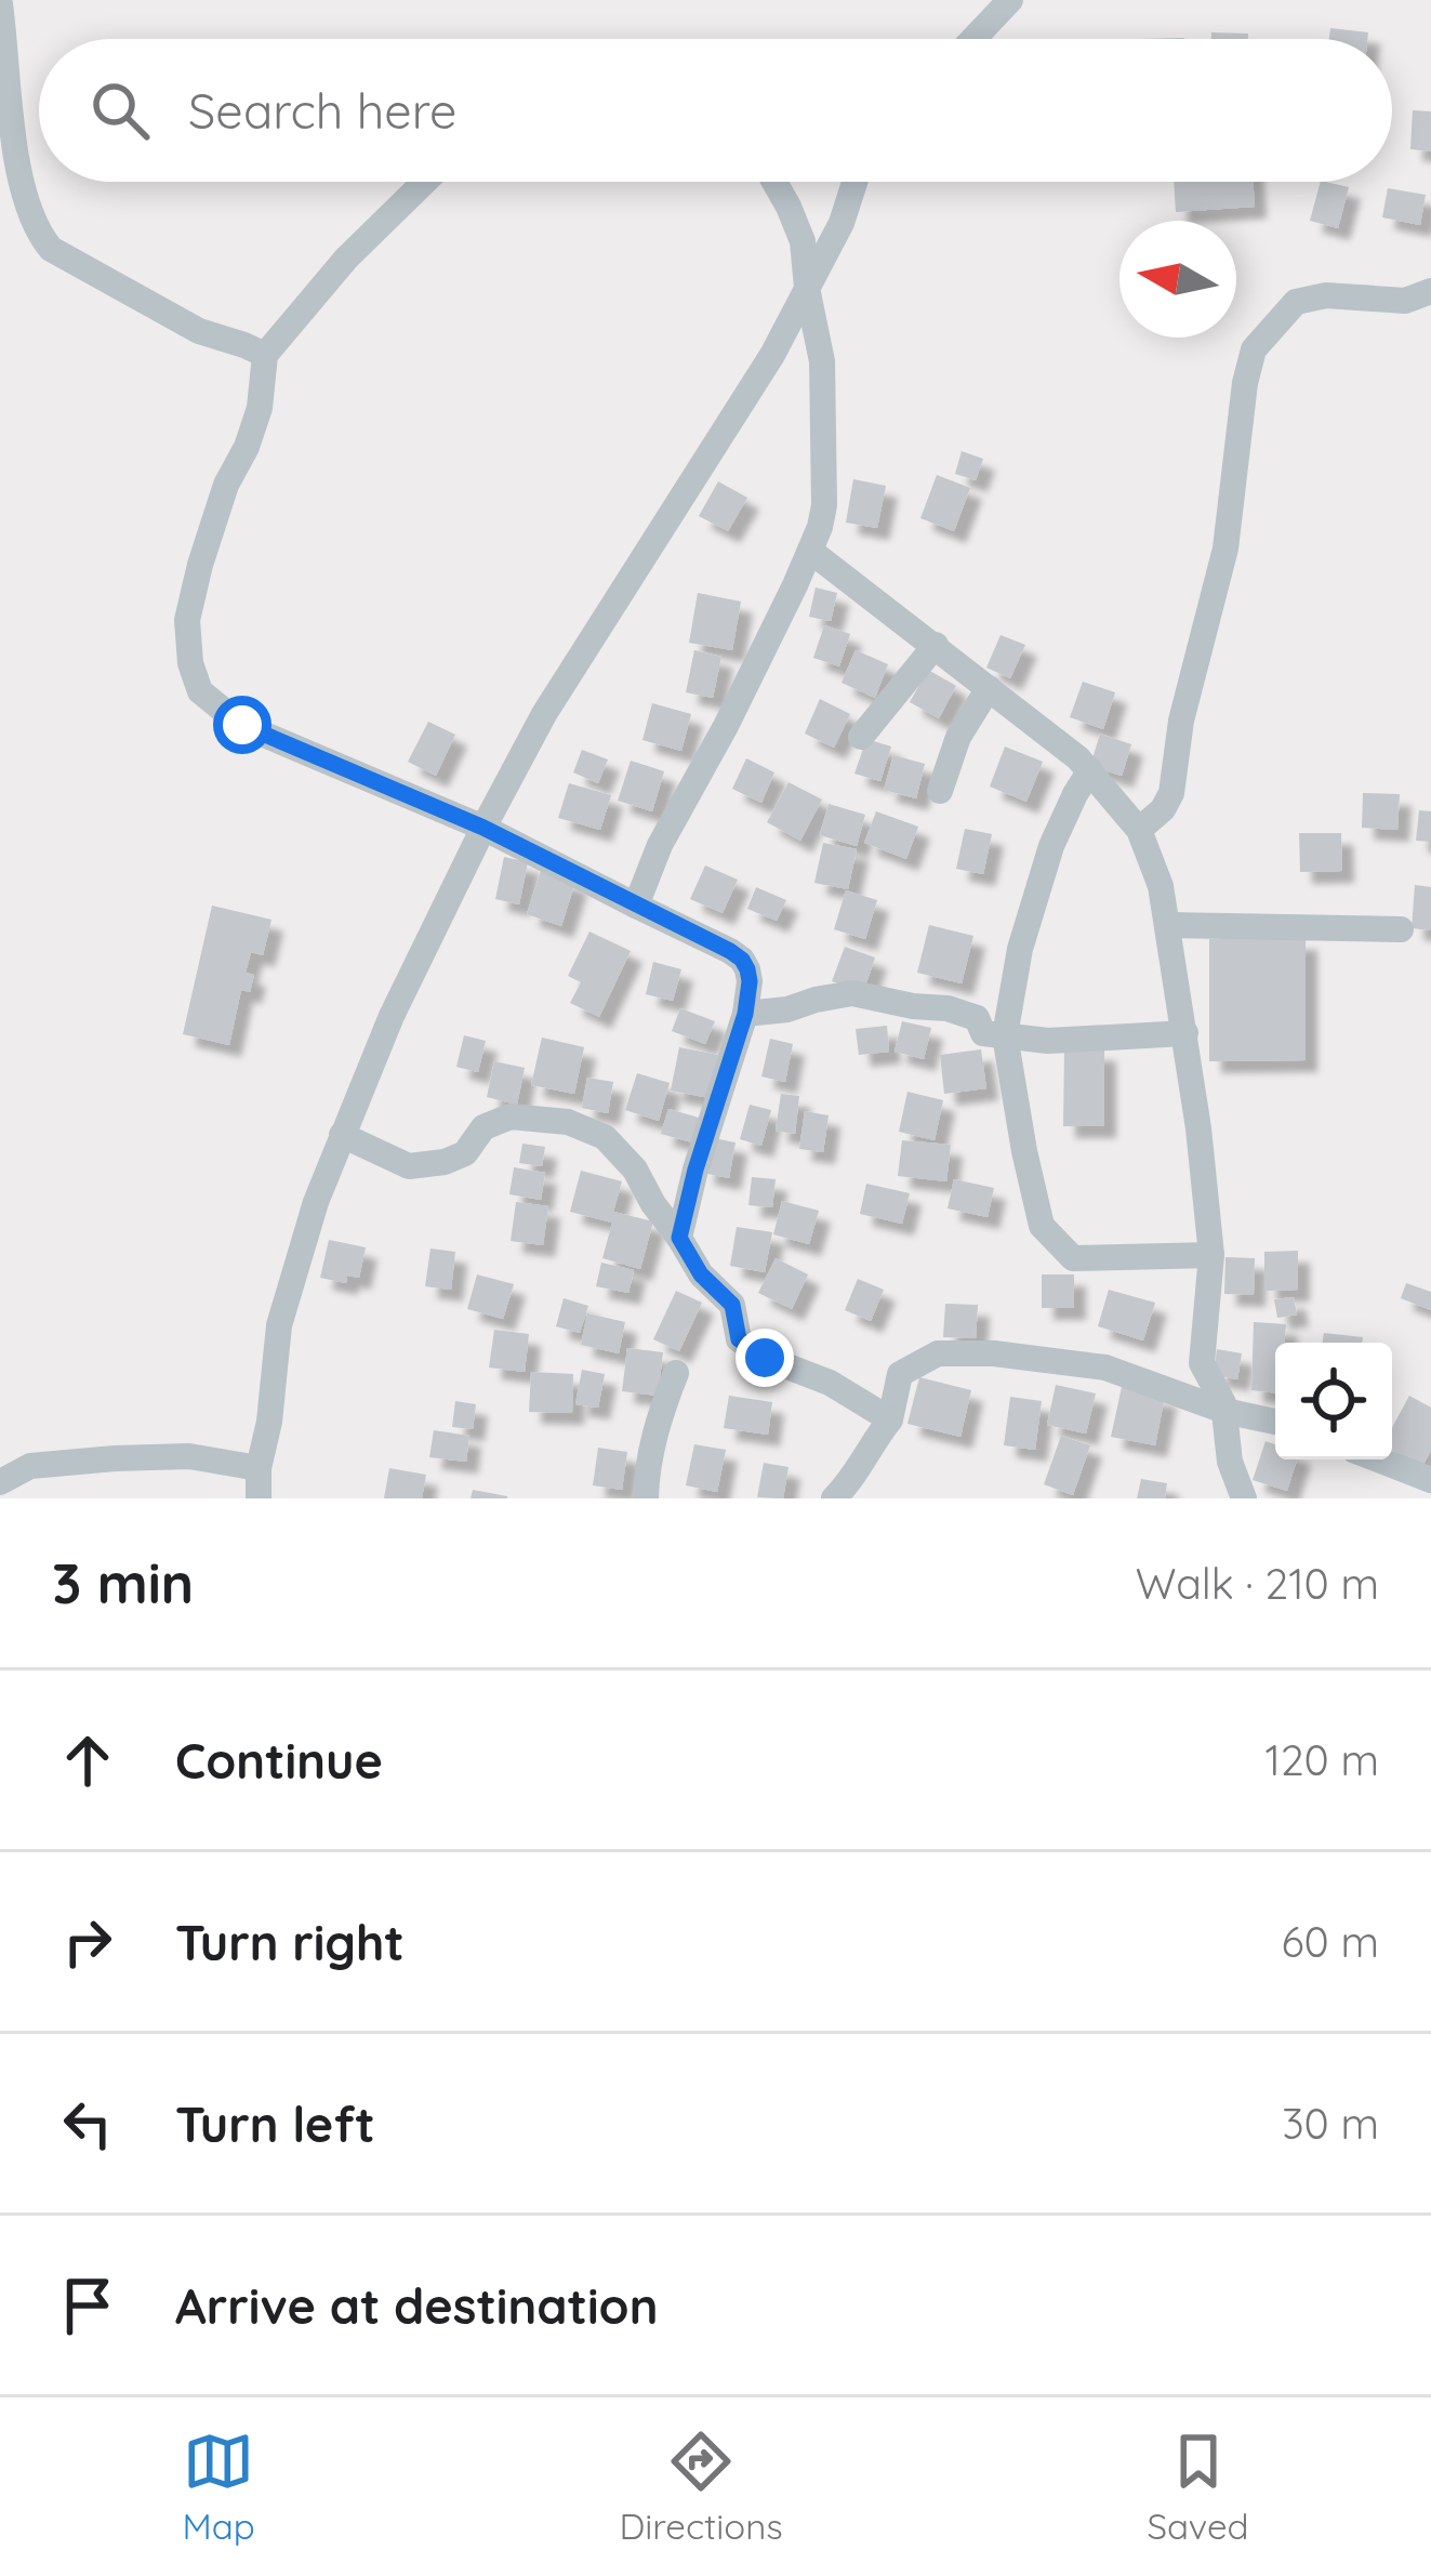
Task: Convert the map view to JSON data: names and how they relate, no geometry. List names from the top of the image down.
{
  "north": "left",
  "page": {
    "search": "Search here",
    "heading": ["3 min", "Walk · 210 m"],
    "list": [
      ["Continue", "120 m"],
      ["Turn right", "60 m"],
      ["Turn left", "30 m"],
      "Arrive at destination"
    ],
    "nav": ["Map", "Directions", "Saved"]
  }
}
